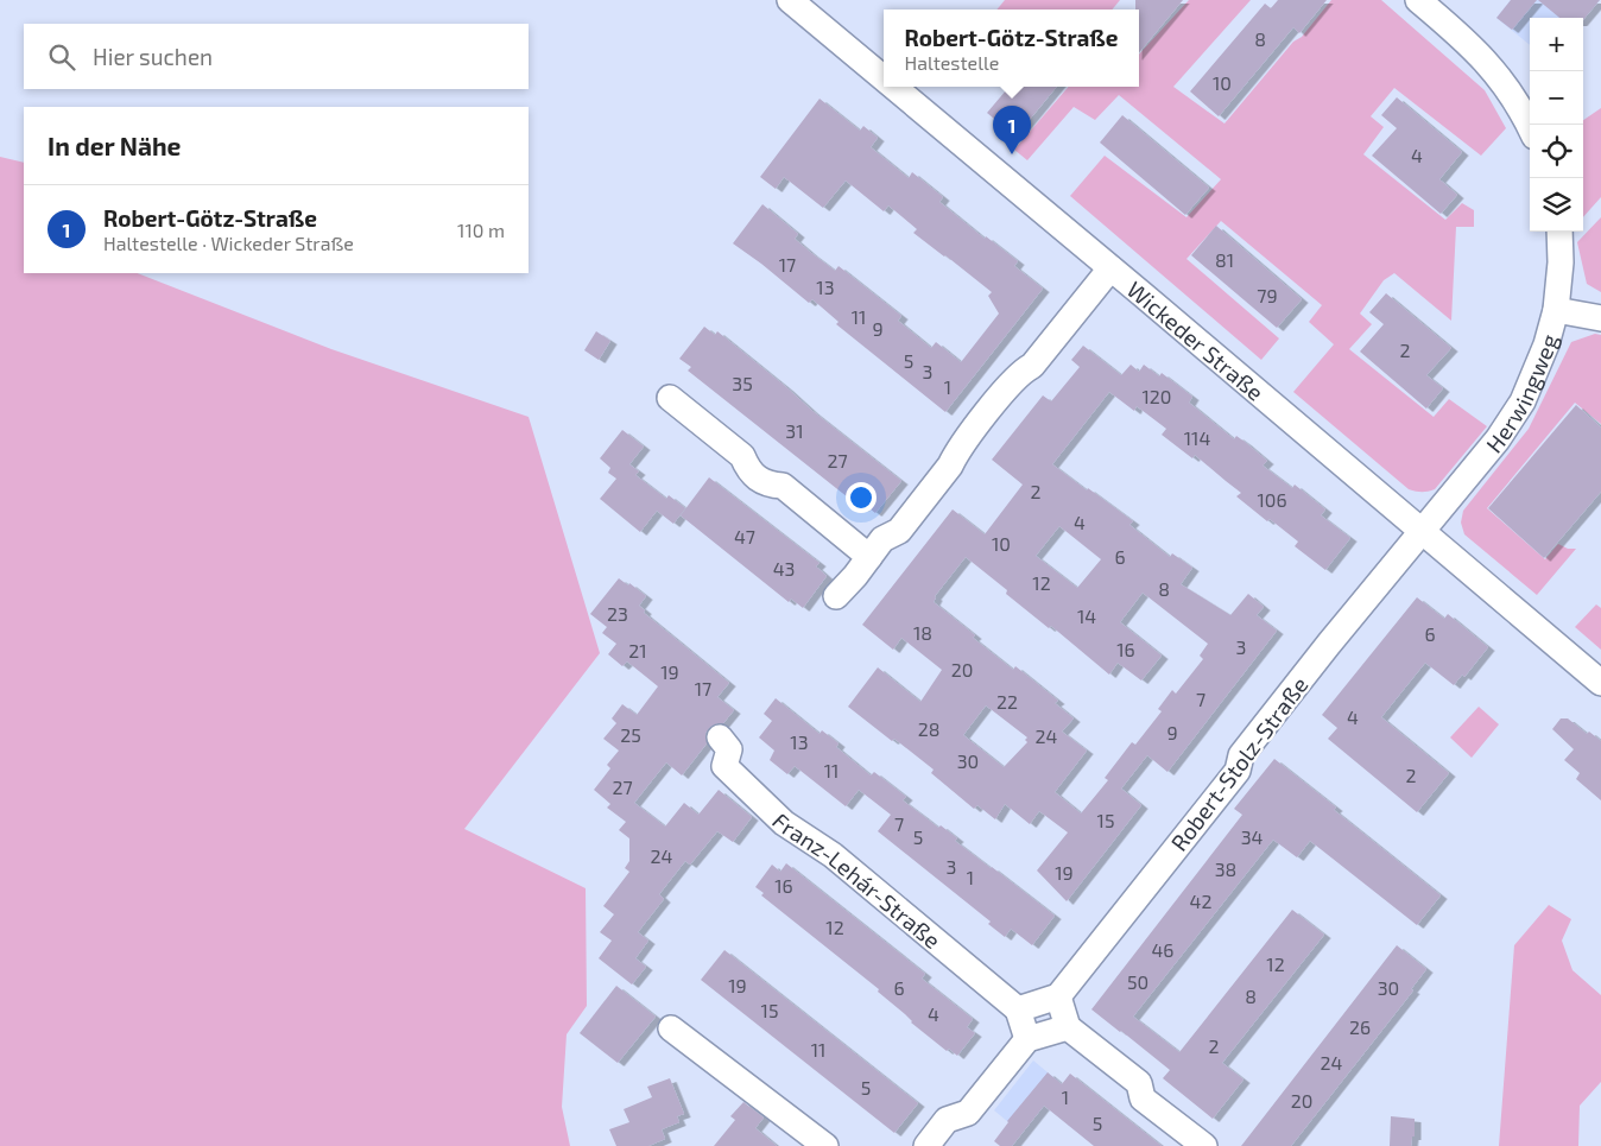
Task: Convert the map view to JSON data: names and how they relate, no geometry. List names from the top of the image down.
{
  "streets": {
    "street": [
      "Wickeder Straße",
      "Herwingweg",
      "Robert-Stolz-Straße",
      "Franz-Lehár-Straße"
    ]
  },
  "crossings": [
    ["Wickeder Straße", "Herwingweg"],
    ["Wickeder Straße", "Robert-Stolz-Straße"],
    ["Herwingweg", "Robert-Stolz-Straße"]
  ],
  "house_numbers": [
    "8",
    "10",
    "4",
    "81",
    "17",
    "13",
    "79",
    "11",
    "9",
    "2",
    "5",
    "3",
    "35",
    "1",
    "120",
    "31",
    "114",
    "27",
    "2",
    "106",
    "4",
    "47",
    "10",
    "6",
    "43",
    "12",
    "8",
    "23",
    "14",
    "18",
    "6",
    "3",
    "16",
    "21",
    "20",
    "19",
    "17",
    "7",
    "22",
    "4",
    "28",
    "9",
    "25",
    "24",
    "13",
    "30",
    "11",
    "2",
    "27",
    "15",
    "7",
    "5",
    "34",
    "24",
    "3",
    "38",
    "19",
    "1",
    "16",
    "42",
    "12",
    "46",
    "12",
    "50",
    "19",
    "6",
    "30",
    "8",
    "15",
    "4",
    "26",
    "2",
    "11",
    "24",
    "5",
    "1",
    "20",
    "5"
  ],
  "page": {
    "popup": ["Robert-Götz-Straße", "Haltestelle"],
    "map_buttons": ["+", "−"],
    "search": "Hier suchen",
    "pins": "1",
    "heading": "In der Nähe",
    "list": [
      {
        "mark": "1",
        "name": "Robert-Götz-Straße",
        "note": "Haltestelle · Wickeder Straße",
        "value": "110 m"
      }
    ]
  }
}
